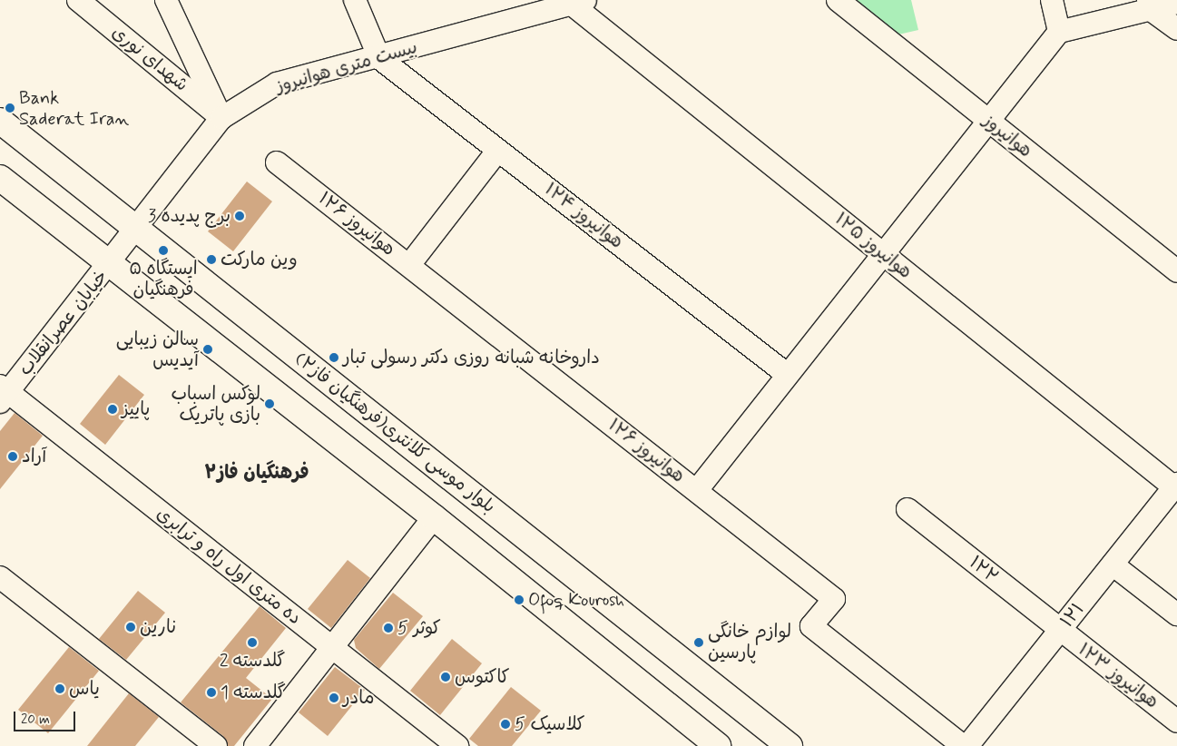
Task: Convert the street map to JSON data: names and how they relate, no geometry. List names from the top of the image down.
{
  "streets": {
    "main road": ["بلوار موسی کلانتری(فرهنگیان فاز۲)"],
    "street": [
      "شهدای نوری",
      "بیست متری هوانیروز",
      "هوانیروز",
      "هوانیروز ۱۲۴",
      "هوانیروز ۱۲۶",
      "هوانیروز ۱۲۵",
      "خیابان عصرانقلاب",
      "ده متری اول راه و ترابری",
      "۱۲۲",
      "۱۲۱",
      "۱۲۳ هوانیروز"
    ]
  },
  "crossings": [
    ["شهدای نوری", "بیست متری هوانیروز"],
    ["بیست متری هوانیروز", "هوانیروز ۱۲۴"],
    ["بیست متری هوانیروز", "هوانیروز ۱۲۵"],
    ["بیست متری هوانیروز", "خیابان عصرانقلاب"],
    ["بیست متری هوانیروز", "بلوار موسی کلانتری(فرهنگیان فاز۲)"],
    ["هوانیروز ۱۲۵", "۱۲۱"],
    ["خیابان عصرانقلاب", "بلوار موسی کلانتری(فرهنگیان فاز۲)"],
    ["خیابان عصرانقلاب", "ده متری اول راه و ترابری"],
    ["۱۲۲", "۱۲۱"],
    ["۱۲۲", "۱۲۳ هوانیروز"],
    ["۱۲۱", "۱۲۳ هوانیروز"]
  ],
  "districts": ["فرهنگیان فاز۲"],
  "places": [
    "Bank Saderat Iran",
    "برج پدیده 3",
    "ایستگاه ۵ فرهنگیان",
    "وین مارکت",
    "سالن زیبایی آیدیس",
    "داروخانه شبانه روزی دکتر رسولی تبار",
    "لوکس اسباب بازی پاتریک",
    "پاییز",
    "آراد",
    "Ofoq Kourosh",
    "نارین",
    "کوثر 5",
    "گلدسته 2",
    "لوازم خانگی پارسین",
    "کاکتوس",
    "یاس",
    "گلدسته 1",
    "مادر",
    "کلاسیک 5"
  ],
  "scale_bar": "20 m"
}
